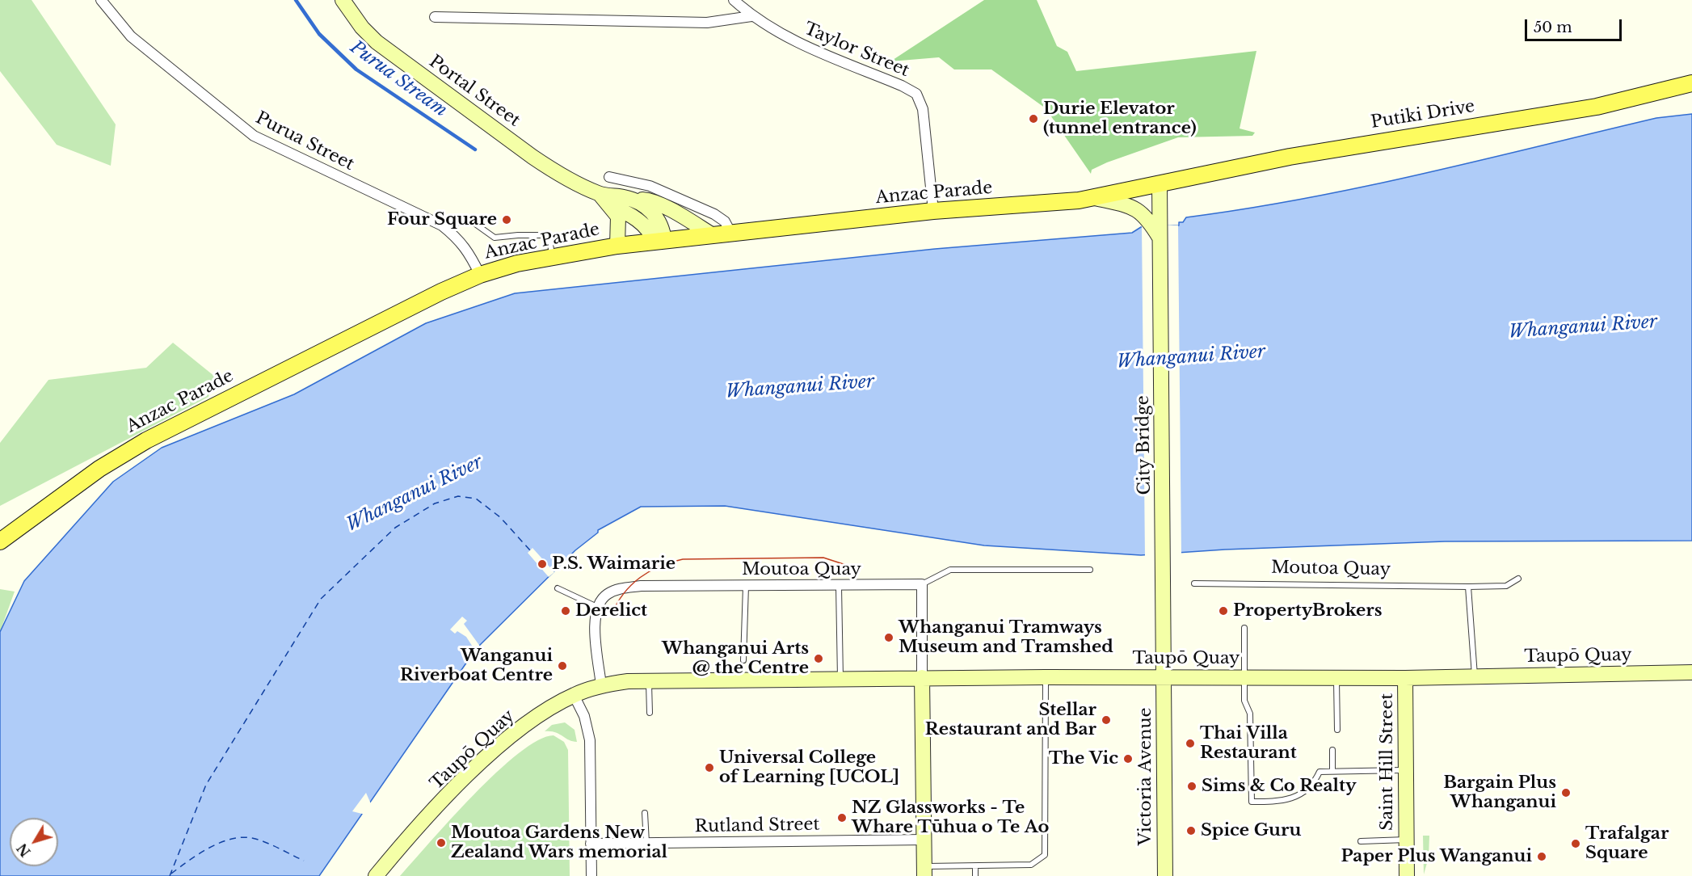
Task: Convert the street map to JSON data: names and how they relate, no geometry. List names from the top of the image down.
{
  "streets": {
    "main road": [
      "Portal Street",
      "Putiki Drive",
      "Anzac Parade",
      "City Bridge",
      "Taupō Quay",
      "Saint Hill Street",
      "Victoria Avenue"
    ],
    "street": [
      "Taylor Street",
      "Purua Street",
      "Moutoa Quay",
      "Rutland Street"
    ]
  },
  "crossings": [
    ["Taylor Street", "Anzac Parade"],
    ["Portal Street", "Anzac Parade"],
    ["Putiki Drive", "Anzac Parade"],
    ["Putiki Drive", "City Bridge"],
    ["Purua Street", "Anzac Parade"],
    ["Anzac Parade", "City Bridge"],
    ["City Bridge", "Taupō Quay"],
    ["City Bridge", "Victoria Avenue"],
    ["Taupō Quay", "Saint Hill Street"],
    ["Taupō Quay", "Victoria Avenue"]
  ],
  "water": ["Purua Stream", "Whanganui River"],
  "places": [
    "Durie Elevator (tunnel entrance)",
    "Four Square",
    "P.S. Waimarie",
    "Derelict",
    "PropertyBrokers",
    "Whanganui Tramways Museum and Tramshed",
    "Whanganui Arts @ the Centre",
    "Wanganui Riverboat Centre",
    "Stellar Restaurant and Bar",
    "Thai Villa Restaurant",
    "The Vic",
    "Universal College of Learning [UCOL]",
    "Sims & Co Realty",
    "Bargain Plus Whanganui",
    "NZ Glassworks - Te Whare Tūhua o Te Ao",
    "Spice Guru",
    "Moutoa Gardens New Zealand Wars memorial",
    "Trafalgar Square",
    "Paper Plus Wanganui"
  ],
  "scale_bar": "50 m",
  "north": "bottom left"
}
